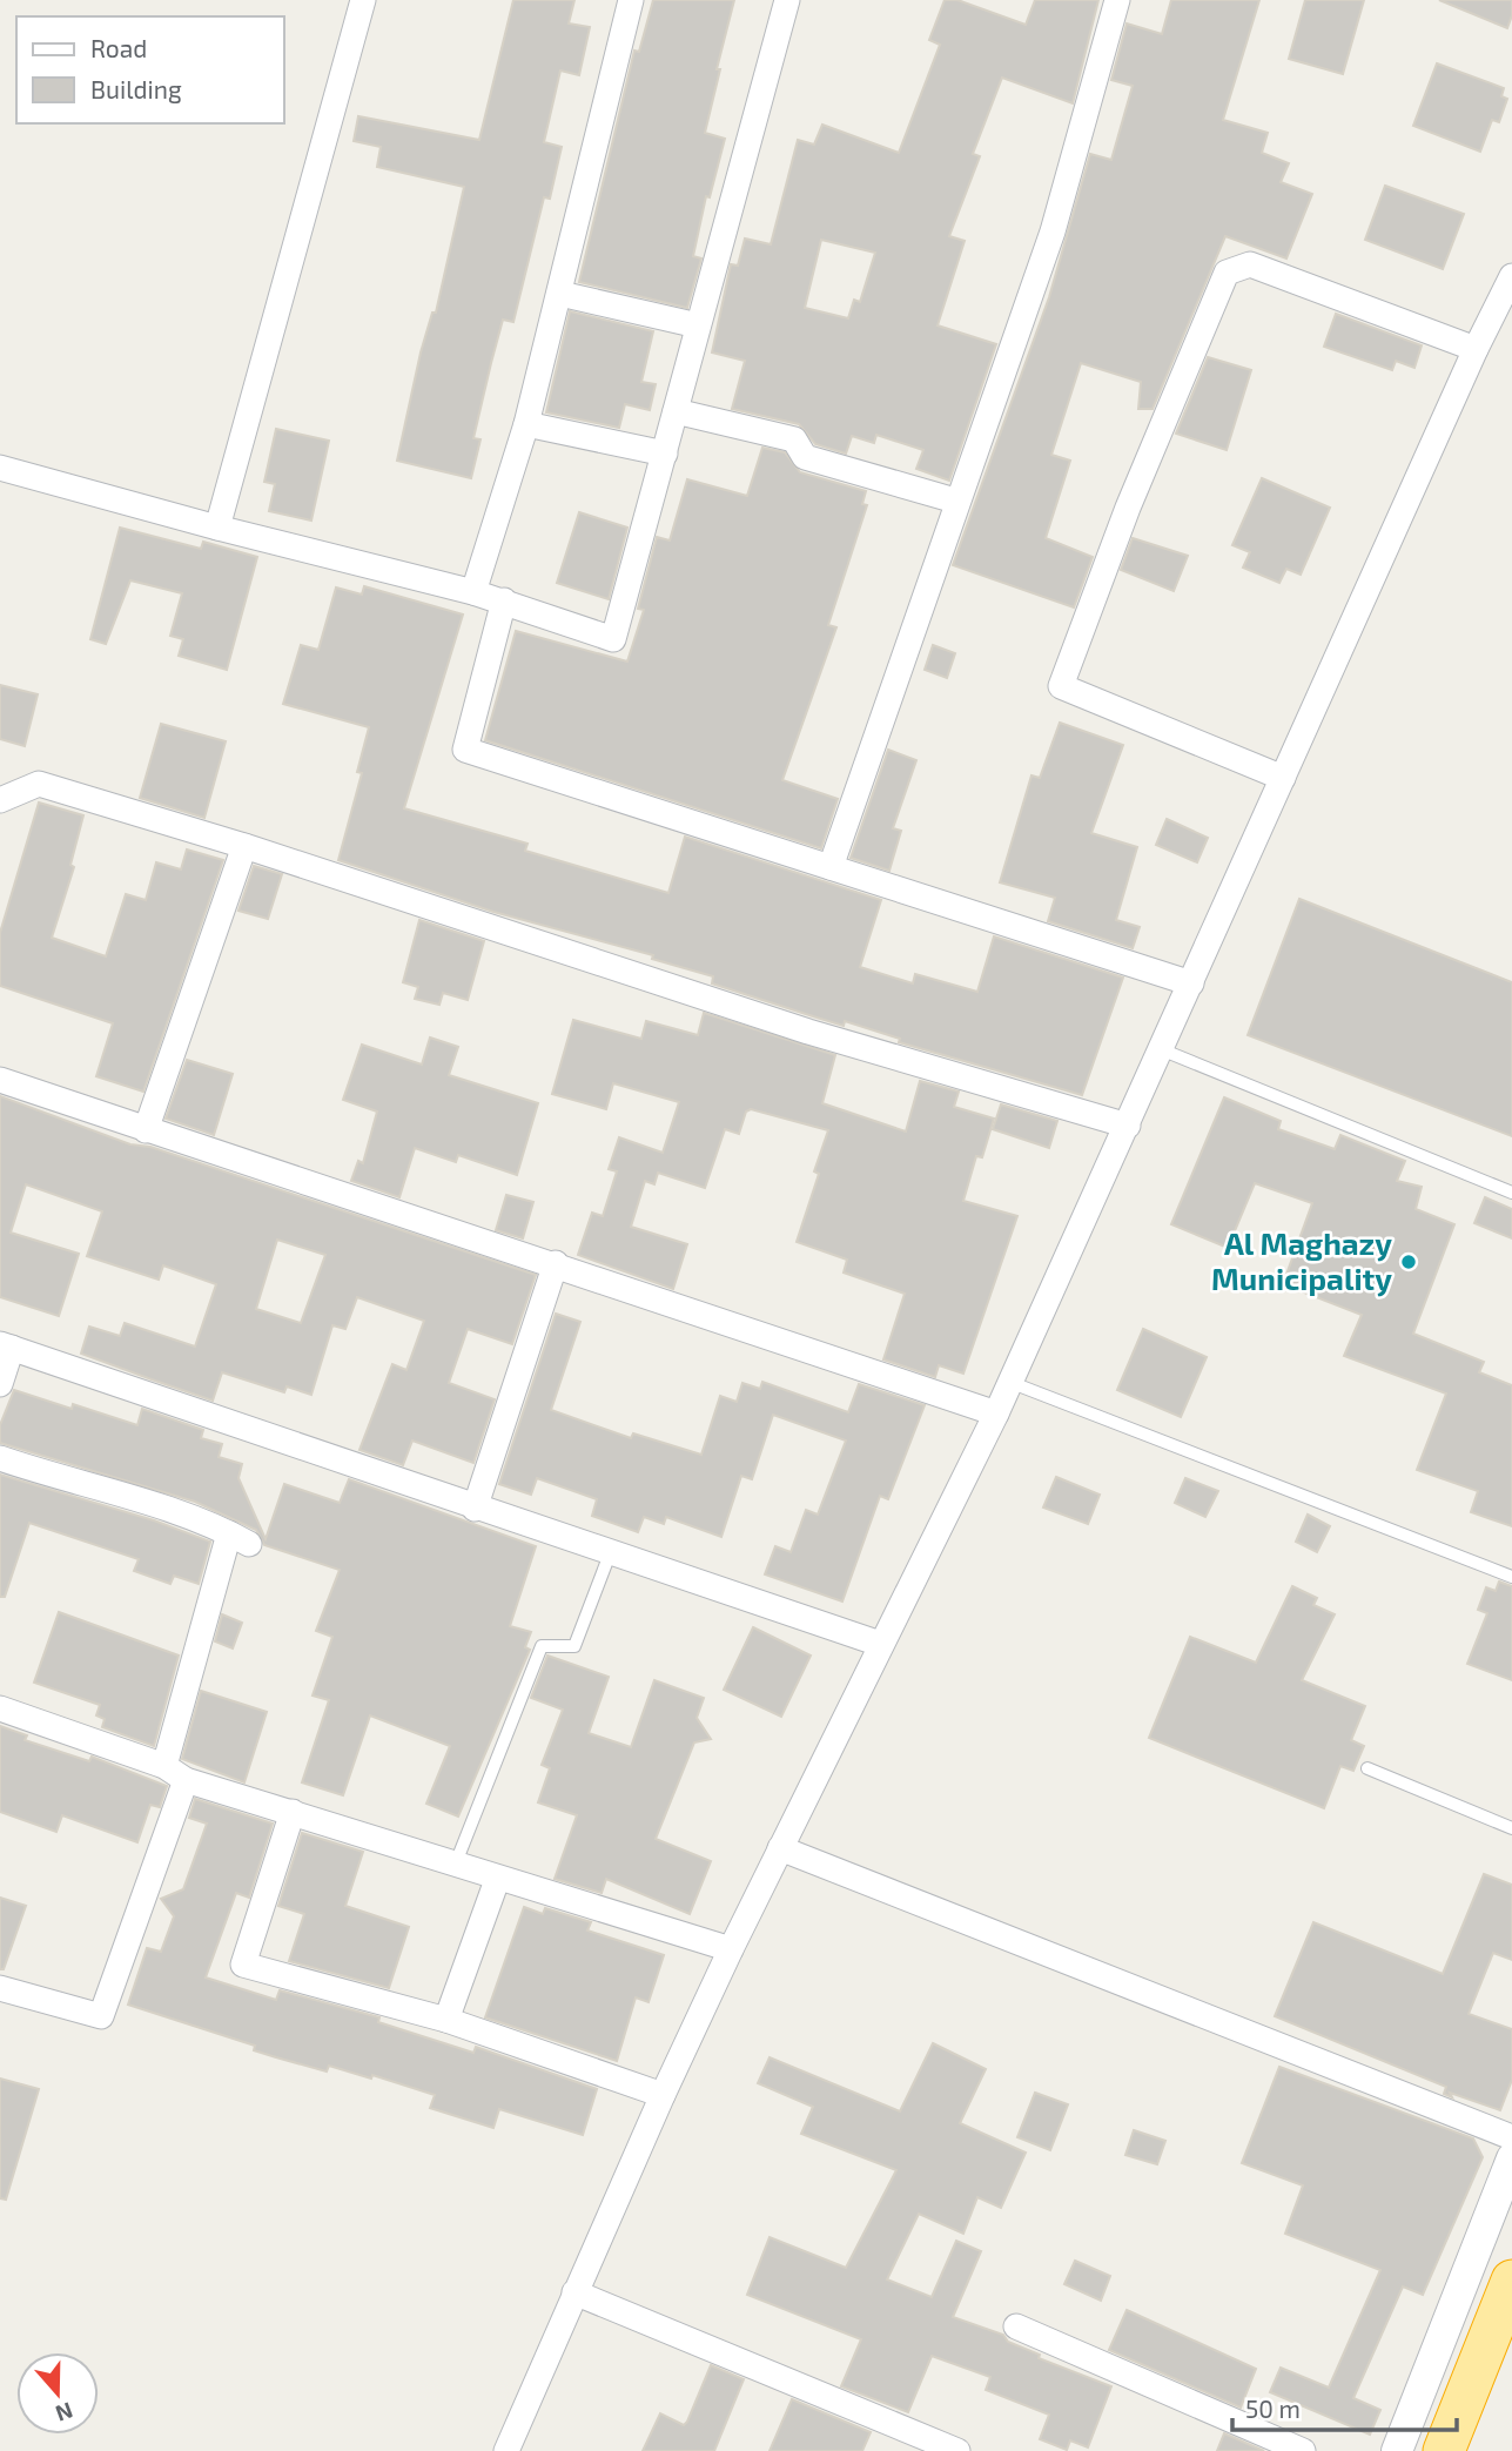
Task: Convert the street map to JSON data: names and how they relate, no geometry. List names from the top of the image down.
{
  "places": ["Al Maghazy Municipality"],
  "legend": ["Road", "Building"],
  "scale_bar": "50 m",
  "north": "bottom"
}
